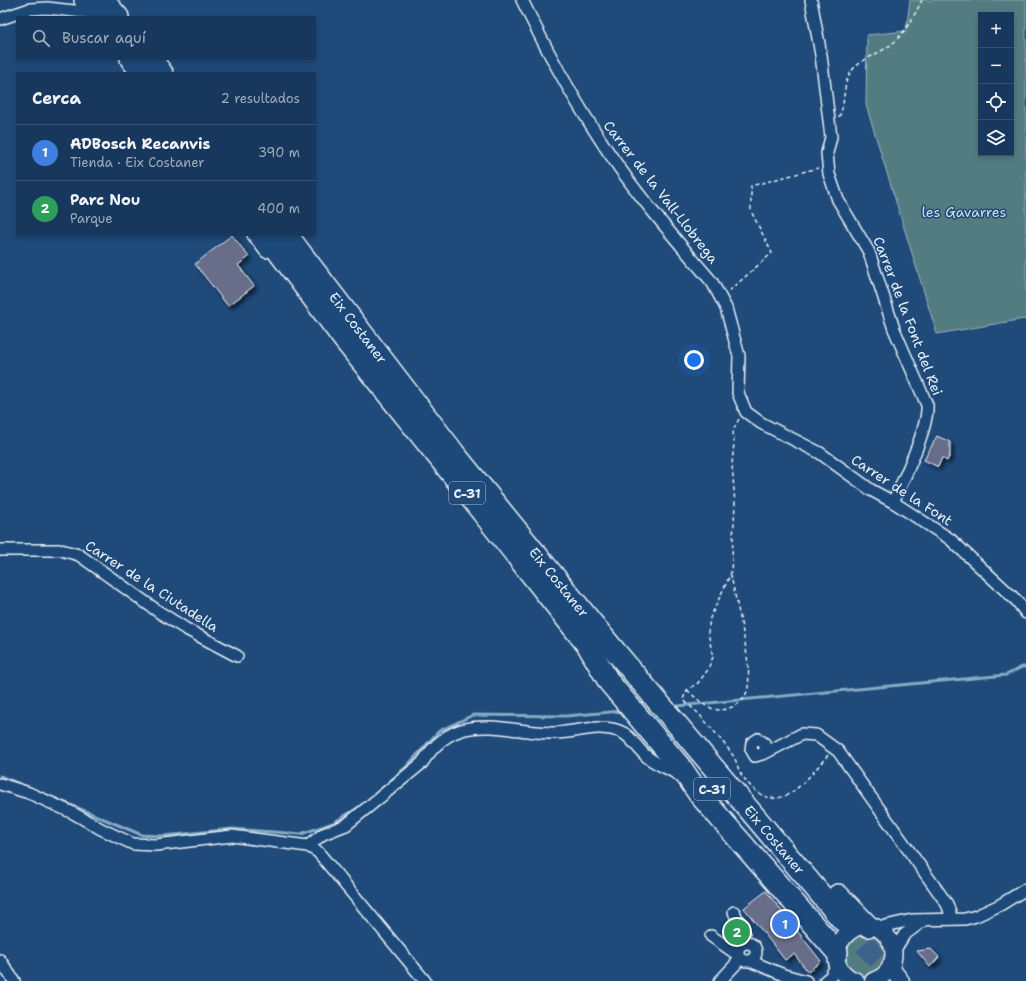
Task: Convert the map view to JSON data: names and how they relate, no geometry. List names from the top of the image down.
{
  "streets": {
    "highway": ["Eix Costaner", "C-31"],
    "street": [
      "Carrer de la Vall-Llobrega",
      "Carrer de la Font del Rei",
      "Carrer de la Font",
      "Carrer de la Ciutadella"
    ]
  },
  "crossings": [
    ["Carrer de la Vall-Llobrega", "Carrer de la Font"],
    ["Carrer de la Font del Rei", "Carrer de la Font"],
    ["Eix Costaner", "C-31"]
  ],
  "parks": ["les Gavarres"],
  "page": {
    "map_buttons": ["+", "−"],
    "search": "Buscar aquí",
    "heading": ["Cerca", "2 resultados"],
    "list": [
      {
        "mark": "1",
        "name": "ADBosch Recanvis",
        "note": "Tienda · Eix Costaner",
        "value": "390 m"
      },
      {
        "mark": "2",
        "name": "Parc Nou",
        "note": "Parque",
        "value": "400 m"
      }
    ],
    "pins": ["1", "2"]
  }
}
